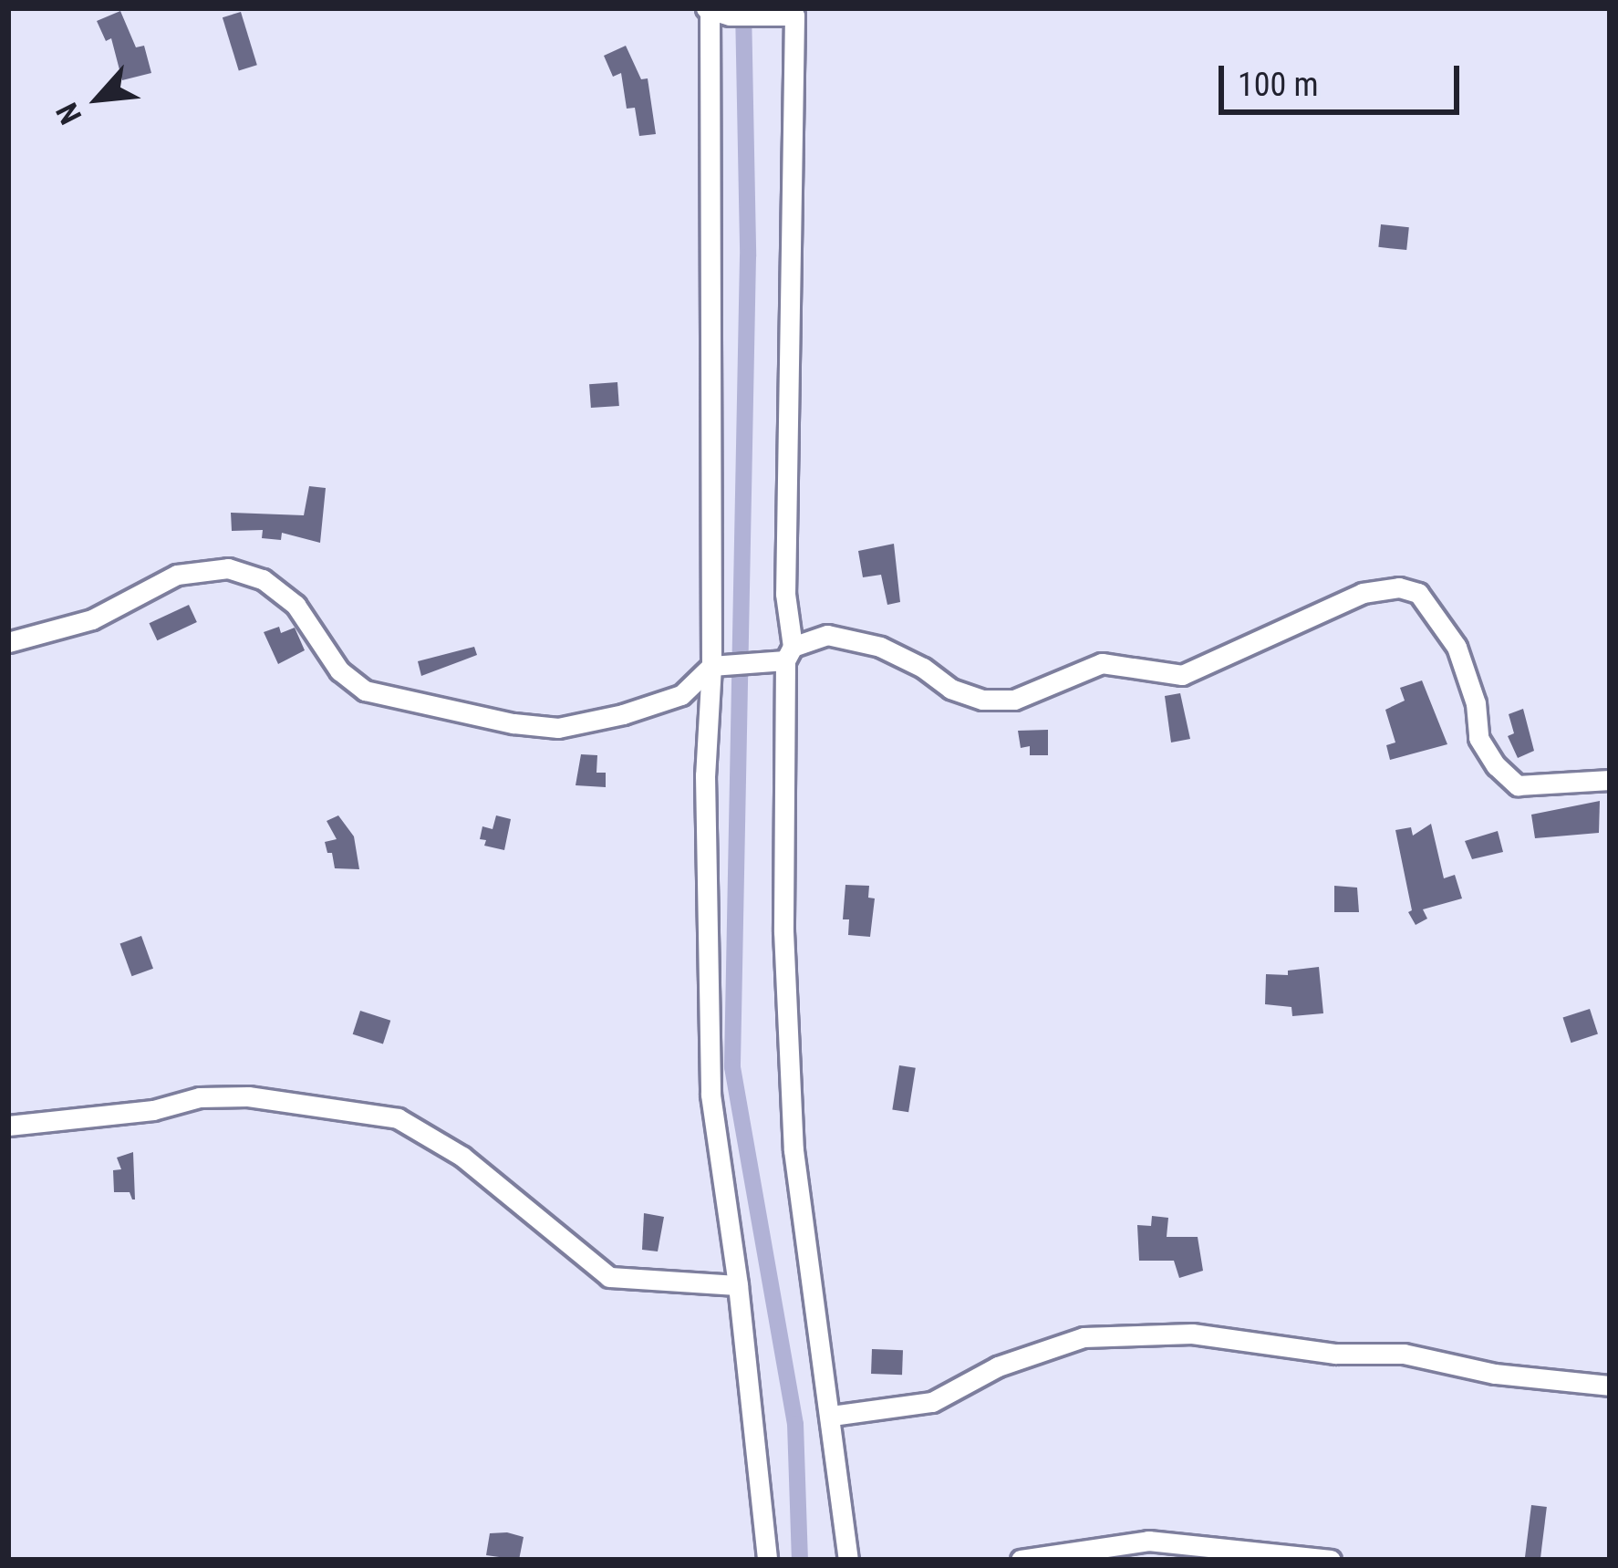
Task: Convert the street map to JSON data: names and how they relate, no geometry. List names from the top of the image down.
{
  "scale_bar": "100 m",
  "north": "bottom left"
}
